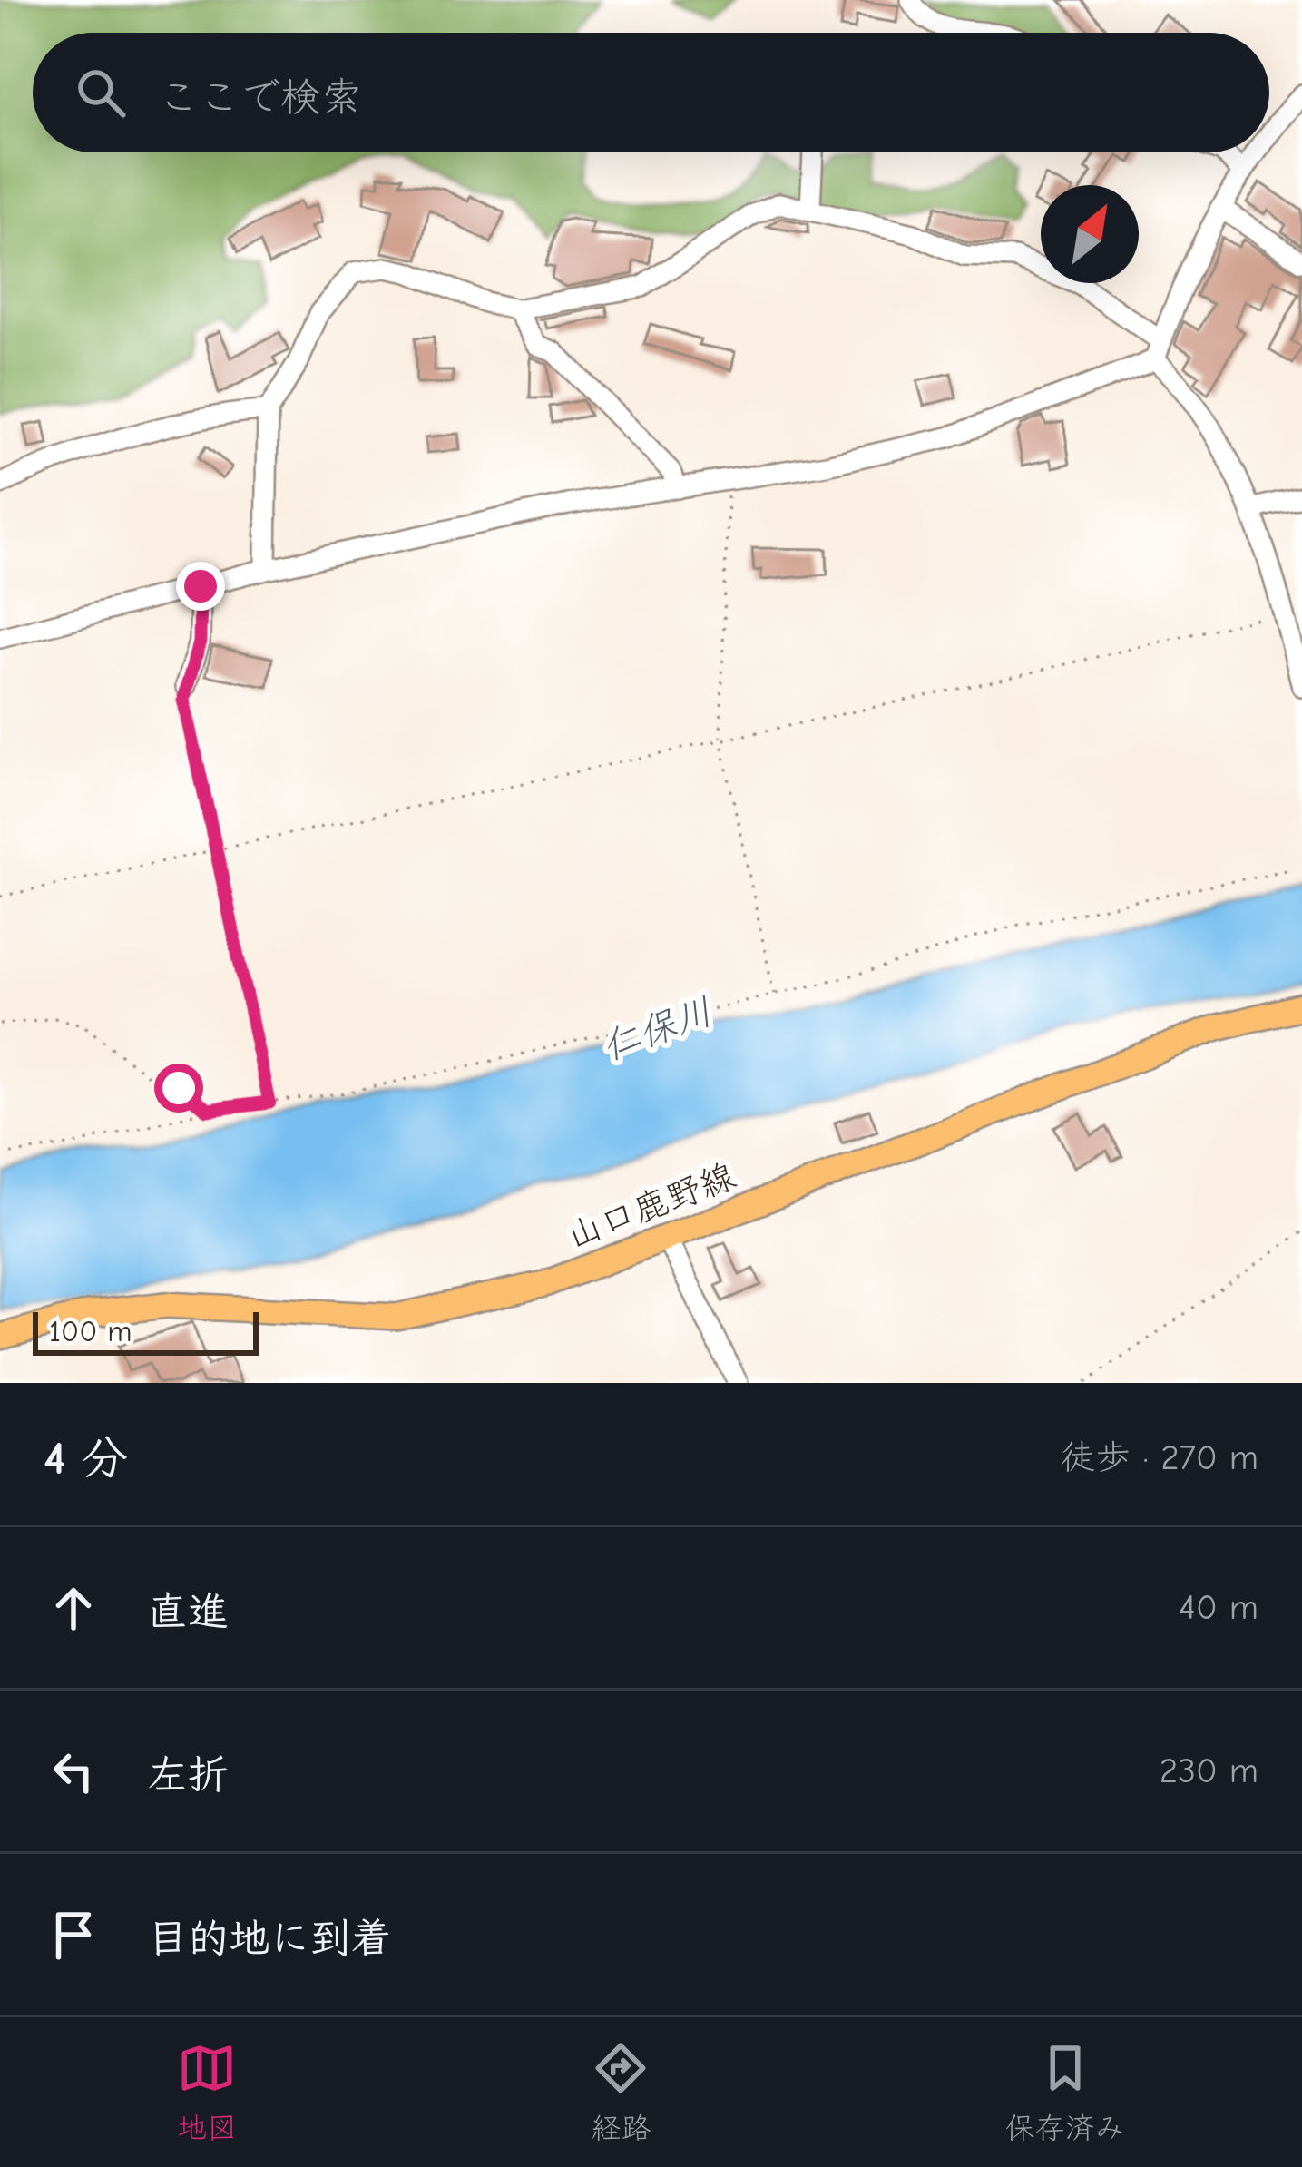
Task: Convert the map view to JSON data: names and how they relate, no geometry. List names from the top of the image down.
{
  "streets": {
    "main road": ["山口鹿野線"]
  },
  "water": ["仁保川"],
  "scale_bar": "100 m",
  "north": "top right",
  "page": {
    "search": "ここで検索",
    "scale": "100 m",
    "heading": ["4 分", "徒歩 · 270 m"],
    "list": [
      ["直進", "40 m"],
      ["左折", "230 m"],
      "目的地に到着"
    ],
    "nav": ["地図", "経路", "保存済み"]
  }
}
